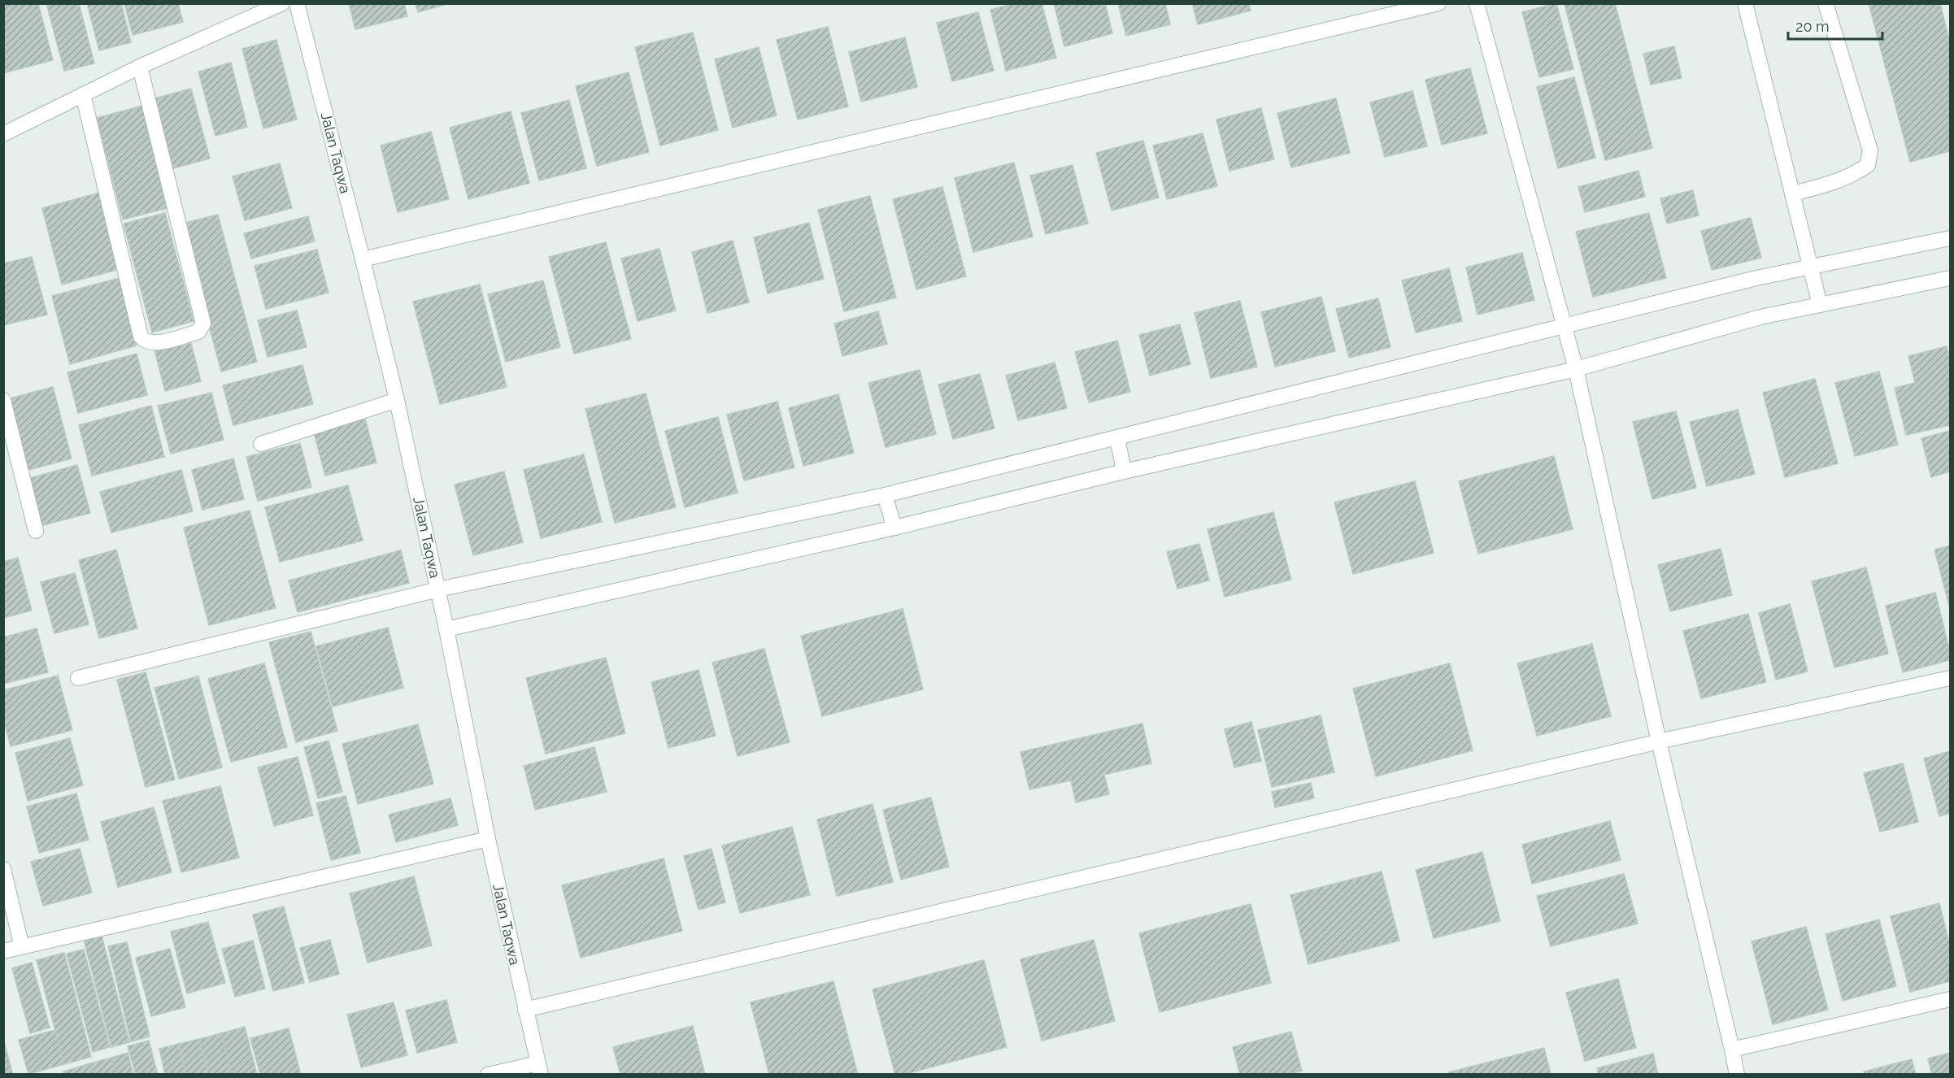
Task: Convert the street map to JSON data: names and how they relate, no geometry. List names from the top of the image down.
{
  "streets": {
    "street": ["Jalan Taqwa"]
  },
  "scale_bar": "20 m"
}
